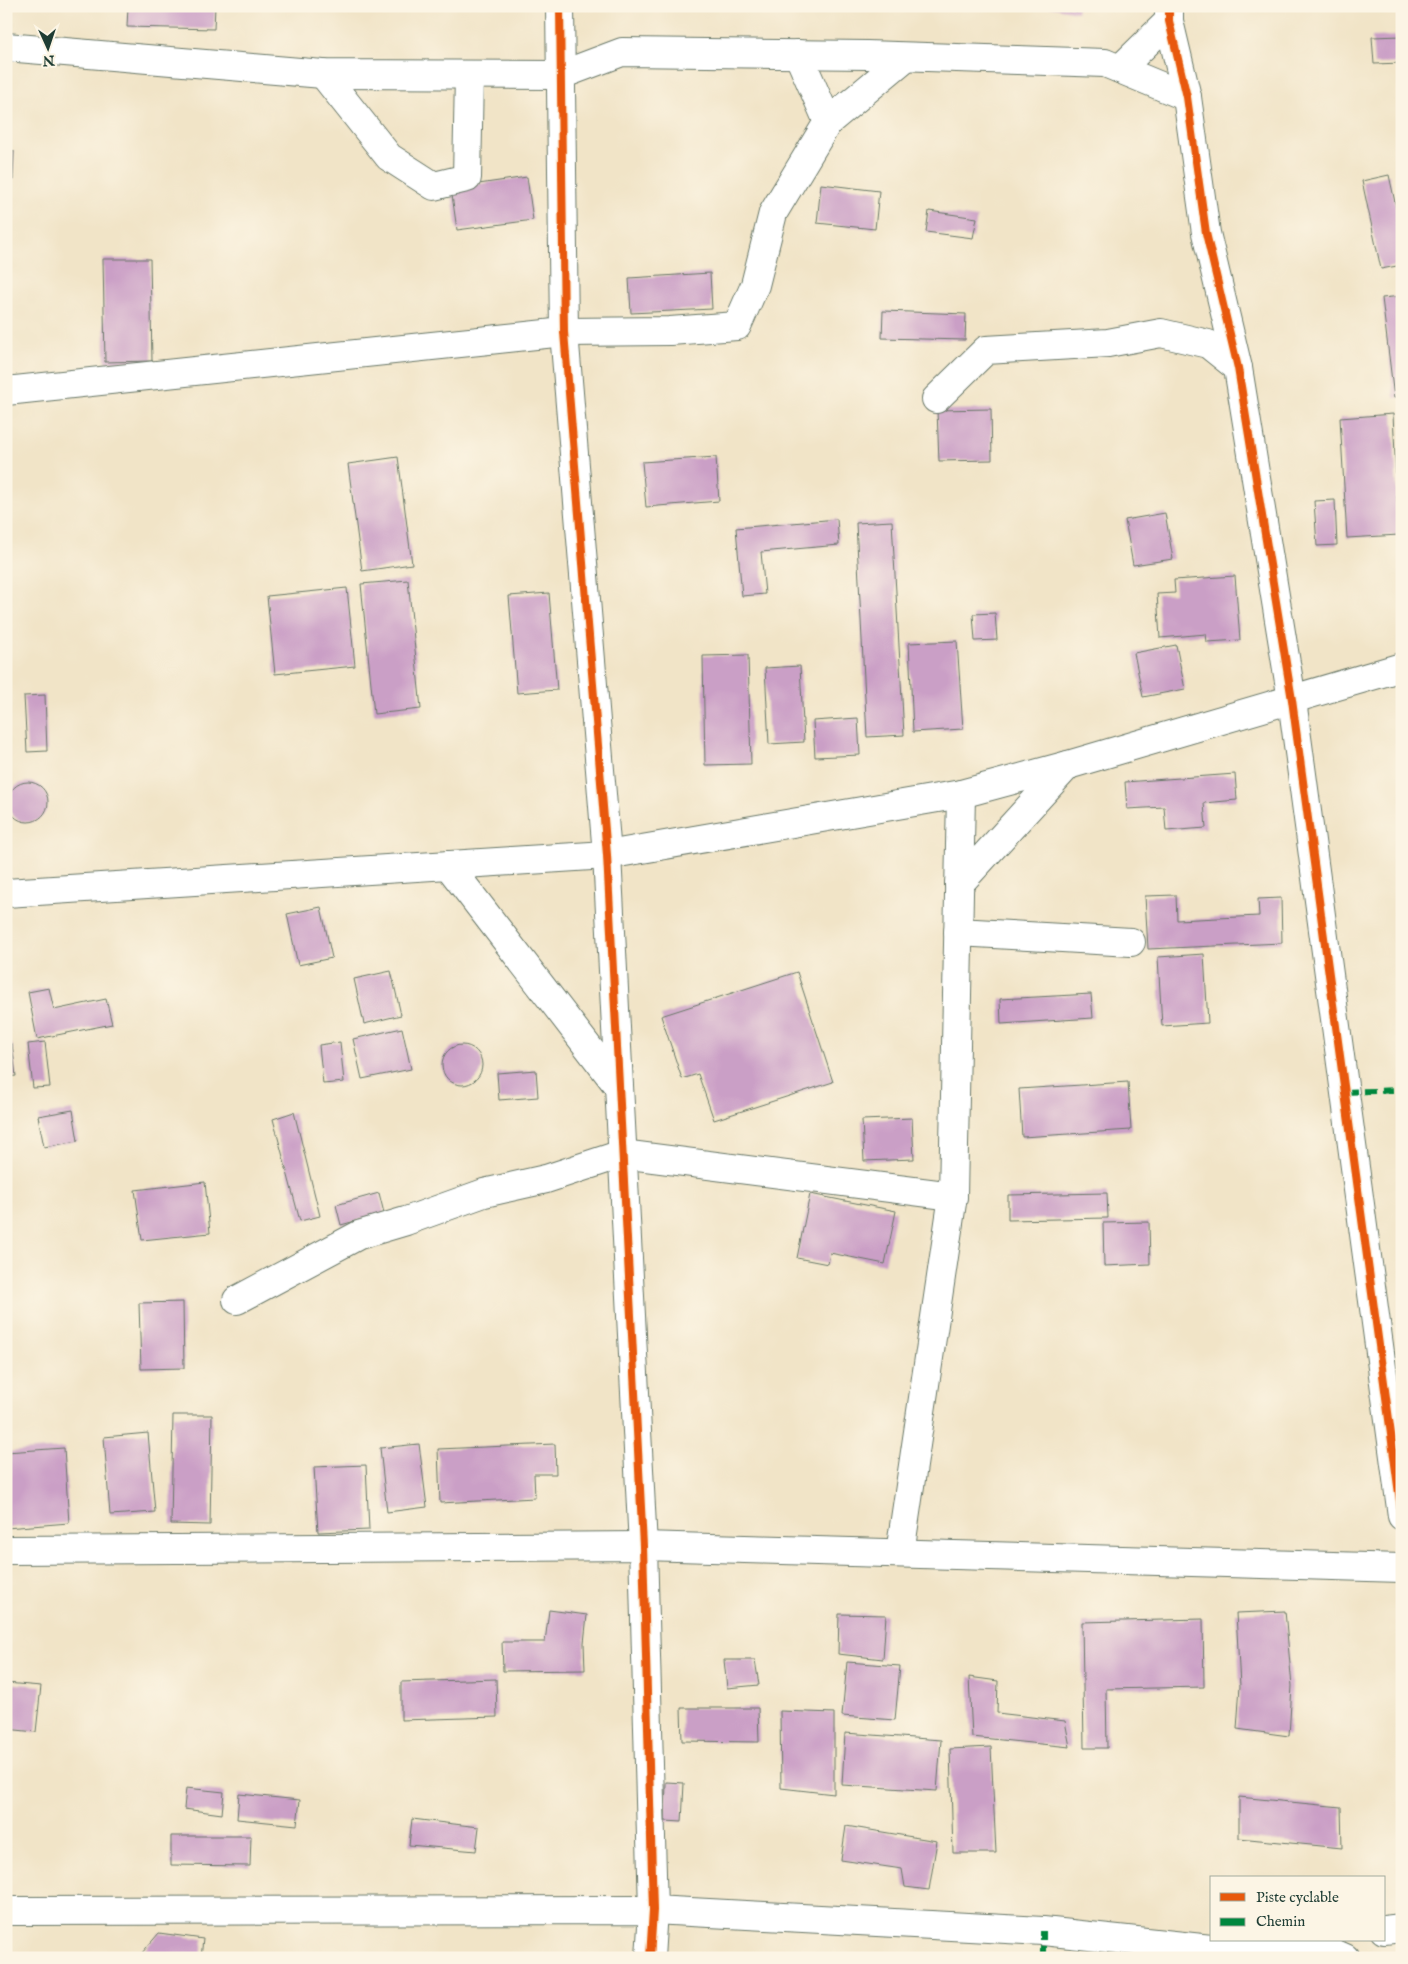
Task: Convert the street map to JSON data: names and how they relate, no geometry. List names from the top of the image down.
{
  "legend": ["Piste cyclable", "Chemin"],
  "north": "bottom"
}
